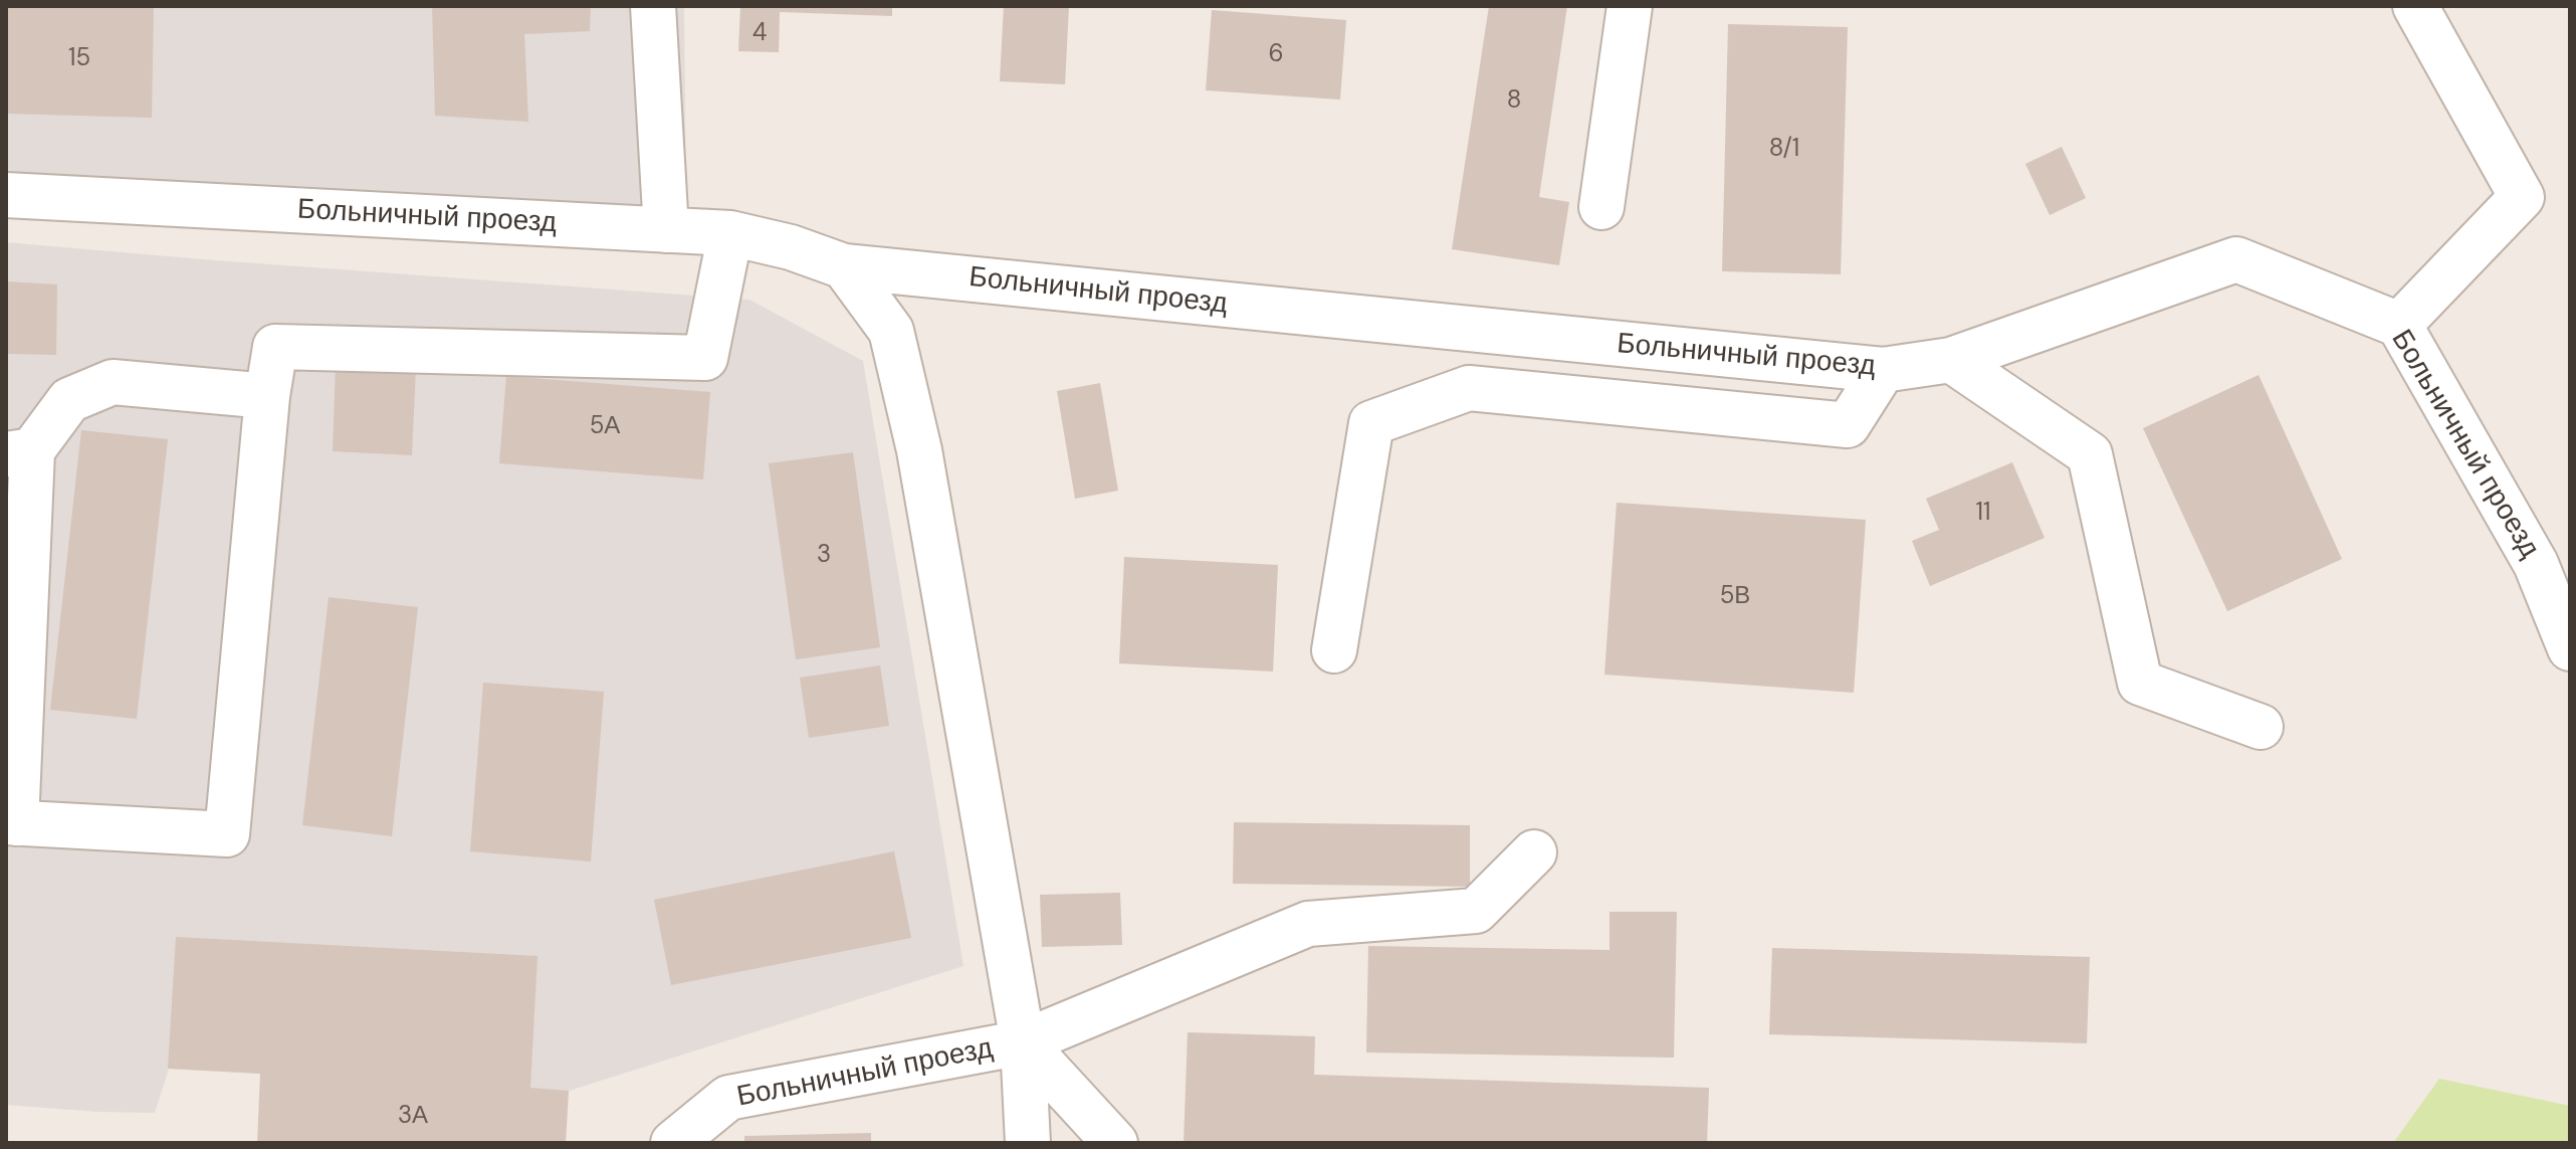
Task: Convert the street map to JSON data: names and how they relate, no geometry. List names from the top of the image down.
{
  "streets": {
    "street": ["Больничный проезд"]
  },
  "house_numbers": [
    "4",
    "6",
    "15",
    "8",
    "8/1",
    "5А",
    "11",
    "3",
    "5В",
    "3А"
  ]
}
